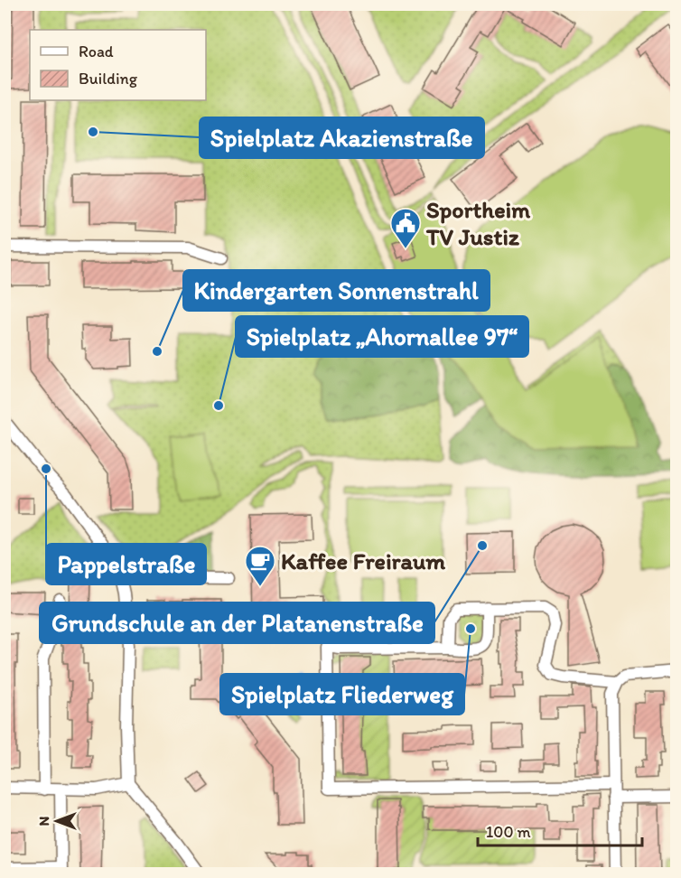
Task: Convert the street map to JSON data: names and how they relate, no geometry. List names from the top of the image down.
{
  "places": {
    "other": [
      "Spielplatz Akazienstraße",
      "Kindergarten Sonnenstrahl",
      "Spielplatz „Ahornallee 97“",
      "Pappelstraße",
      "Grundschule an der Platanenstraße",
      "Spielplatz Fliederweg"
    ],
    "public building": ["Sportheim TV Justiz"],
    "cafe": ["Kaffee Freiraum"]
  },
  "legend": ["Road", "Building"],
  "scale_bar": "100 m",
  "north": "left"
}
